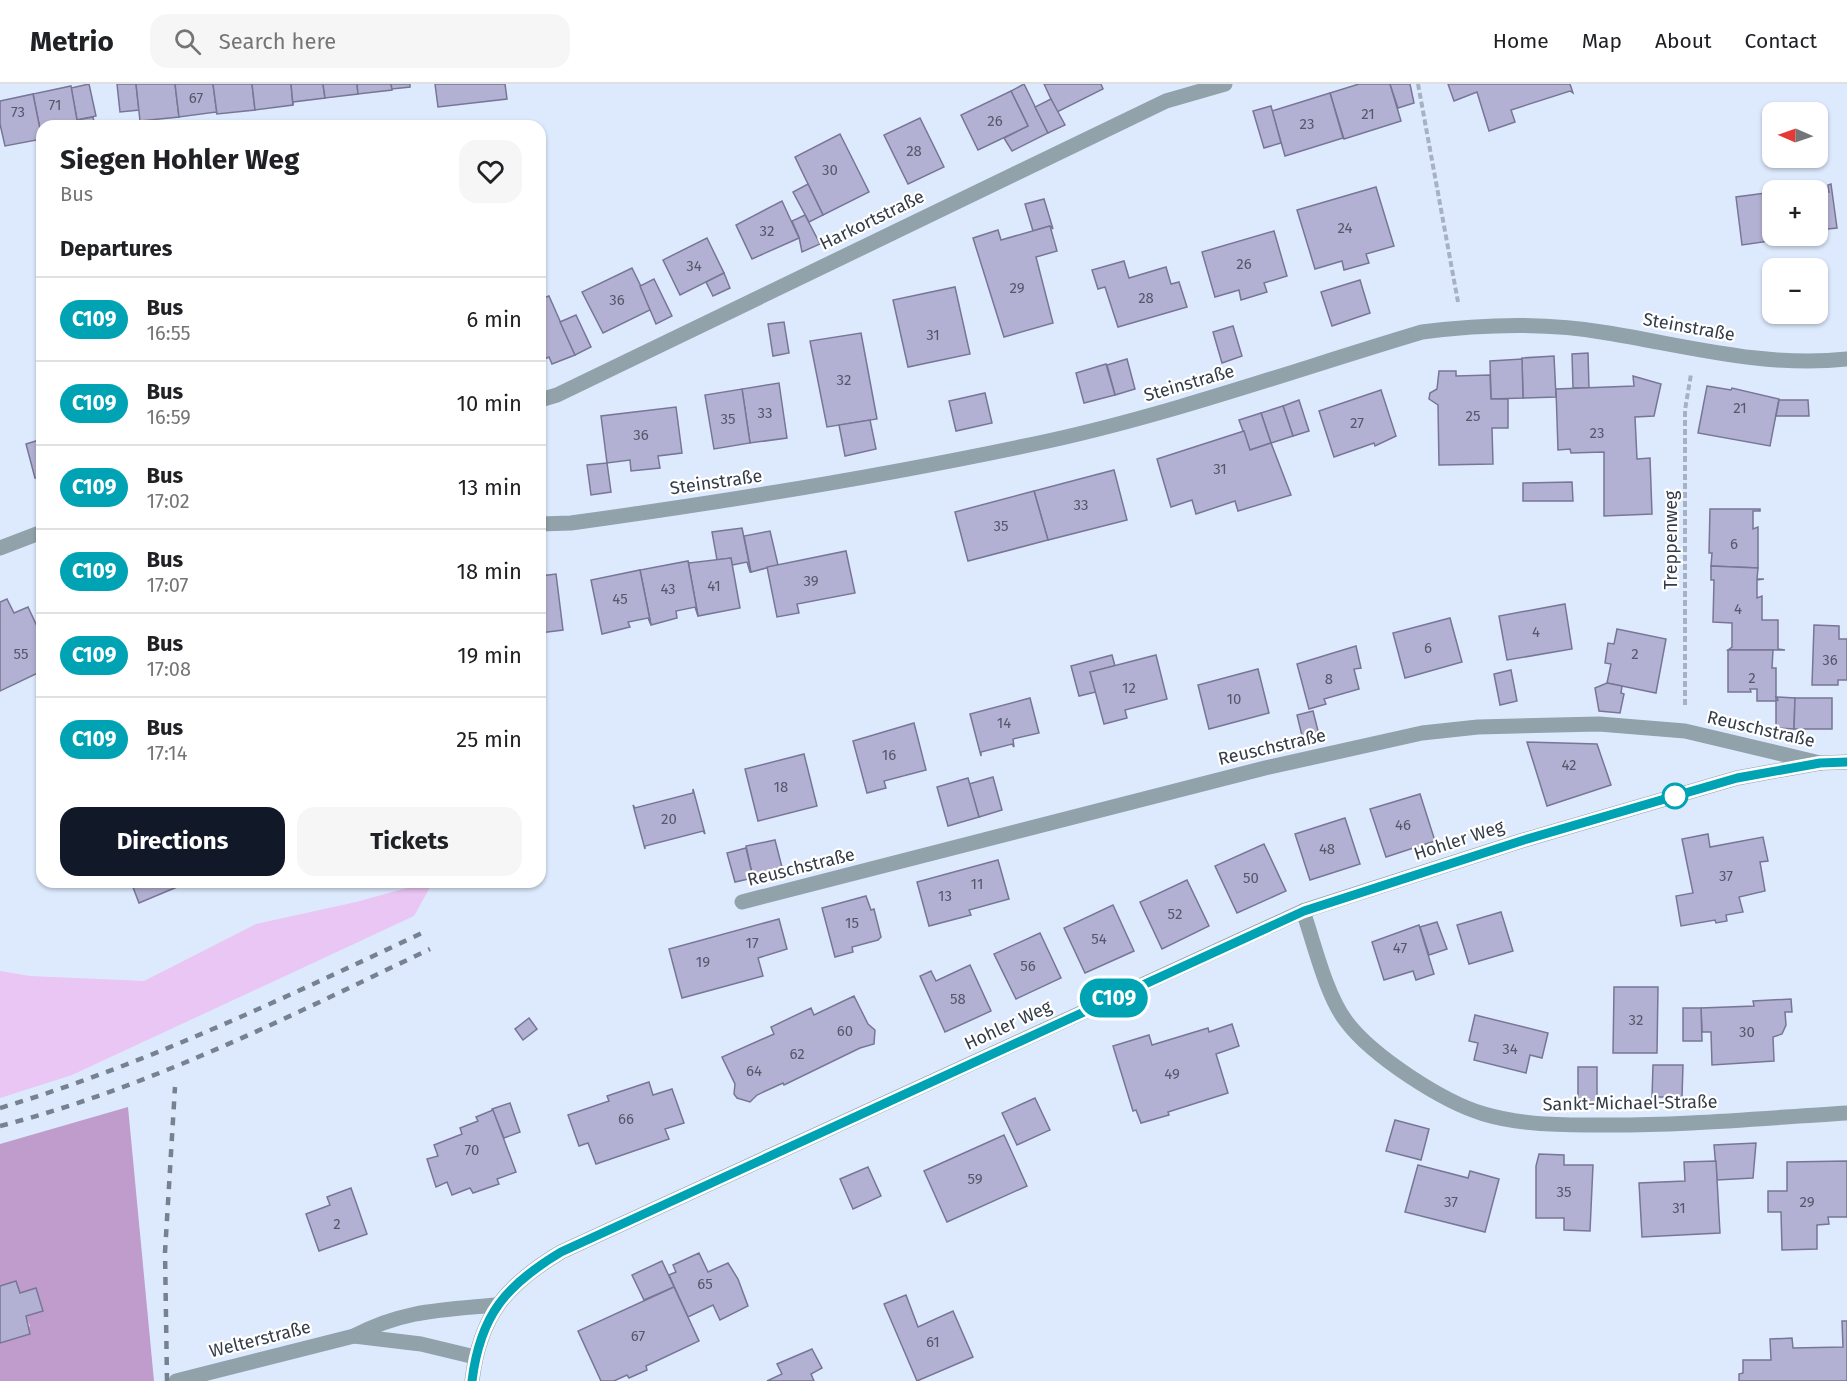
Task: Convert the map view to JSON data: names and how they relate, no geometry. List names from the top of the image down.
{
  "streets": {
    "street": [
      "Harkortstraße",
      "Steinstraße",
      "Reuschstraße",
      "Hohler Weg",
      "Sankt-Michael-Straße",
      "Welterstraße"
    ],
    "path": ["Treppenweg"]
  },
  "crossings": [
    ["Steinstraße", "Treppenweg"],
    ["Treppenweg", "Reuschstraße"],
    ["Reuschstraße", "Hohler Weg"],
    ["Hohler Weg", "Sankt-Michael-Straße"],
    ["Hohler Weg", "Welterstraße"]
  ],
  "lines": ["bus line C109"],
  "house_numbers": [
    "67",
    "71",
    "73",
    "21",
    "26",
    "23",
    "28",
    "30",
    "24",
    "32",
    "26",
    "34",
    "29",
    "28",
    "36",
    "31",
    "32",
    "21",
    "33",
    "25",
    "35",
    "27",
    "23",
    "36",
    "31",
    "33",
    "35",
    "6",
    "39",
    "41",
    "43",
    "45",
    "4",
    "4",
    "6",
    "55",
    "2",
    "36",
    "2",
    "8",
    "12",
    "10",
    "14",
    "16",
    "42",
    "18",
    "20",
    "46",
    "48",
    "37",
    "50",
    "11",
    "13",
    "52",
    "15",
    "54",
    "17",
    "47",
    "19",
    "56",
    "58",
    "32",
    "60",
    "30",
    "34",
    "62",
    "64",
    "49",
    "66",
    "70",
    "59",
    "35",
    "37",
    "29",
    "31",
    "2",
    "65",
    "67",
    "61"
  ],
  "north": "left",
  "page": {
    "header": "Metrio",
    "search": "Search here",
    "nav": [
      "Home",
      "Map",
      "About",
      "Contact"
    ],
    "on_map": "C109",
    "map_buttons": ["+", "−"],
    "heading": [
      ["Siegen Hohler Weg", "Bus"],
      "Departures"
    ],
    "list": [
      {
        "mark": "C109",
        "name": "Bus",
        "note": "16:55",
        "value": "6 min"
      },
      {
        "mark": "C109",
        "name": "Bus",
        "note": "16:59",
        "value": "10 min"
      },
      {
        "mark": "C109",
        "name": "Bus",
        "note": "17:02",
        "value": "13 min"
      },
      {
        "mark": "C109",
        "name": "Bus",
        "note": "17:07",
        "value": "18 min"
      },
      {
        "mark": "C109",
        "name": "Bus",
        "note": "17:08",
        "value": "19 min"
      },
      {
        "mark": "C109",
        "name": "Bus",
        "note": "17:14",
        "value": "25 min"
      }
    ],
    "buttons": ["Directions", "Tickets"]
  }
}
